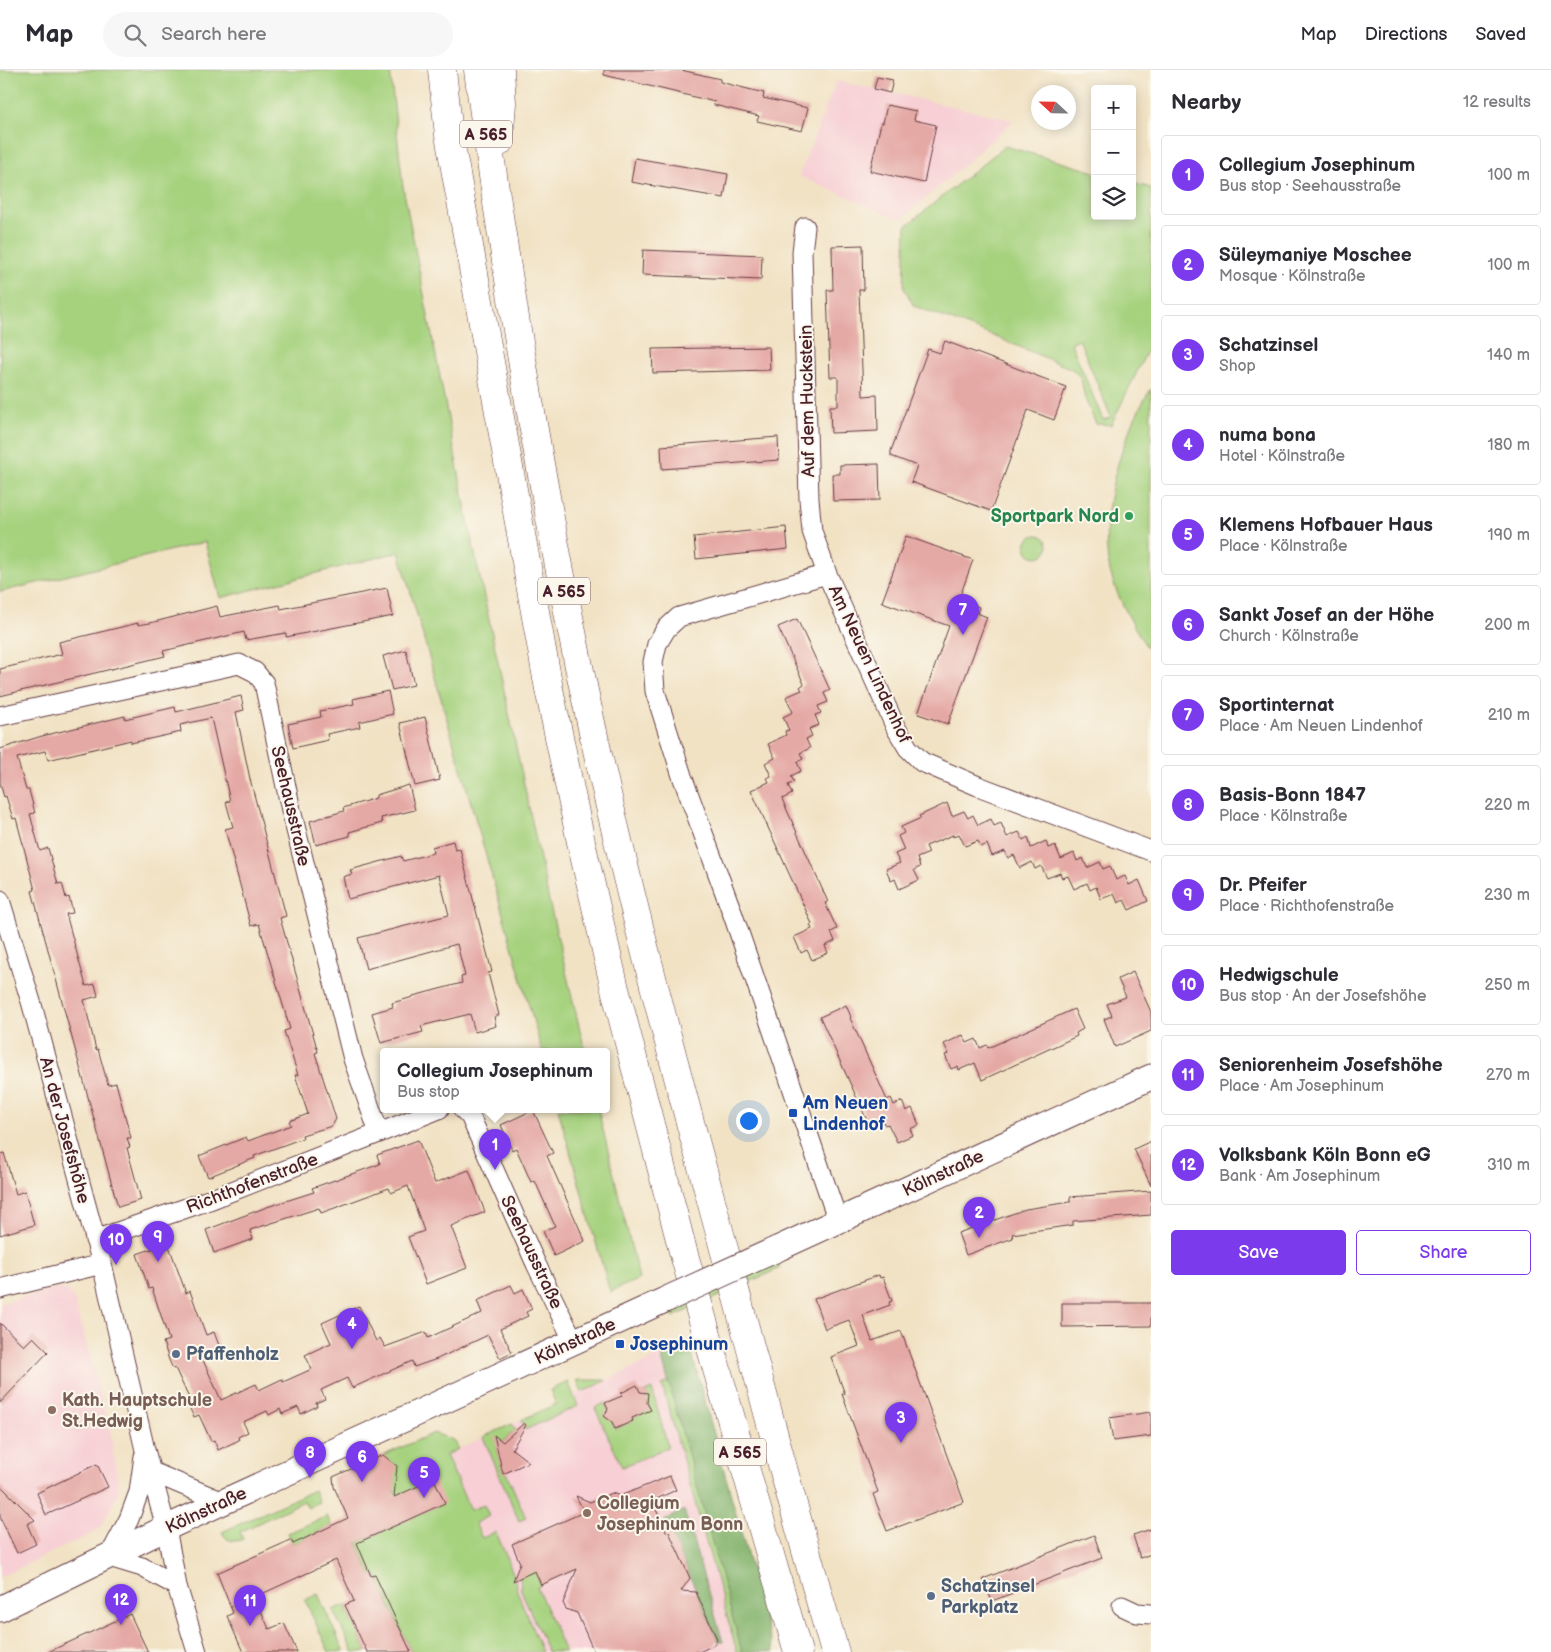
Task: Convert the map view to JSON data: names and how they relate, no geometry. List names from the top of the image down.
{
  "streets": {
    "highway": ["A 565"],
    "main road": ["Kölnstraße"],
    "street": [
      "Auf dem Huckstein",
      "Am Neuen Lindenhof",
      "Seehausstraße",
      "An der Josefshöhe",
      "Richthofenstraße"
    ]
  },
  "crossings": [
    ["Auf dem Huckstein", "Am Neuen Lindenhof"],
    ["Am Neuen Lindenhof", "Kölnstraße"],
    ["Seehausstraße", "Kölnstraße"],
    ["Seehausstraße", "Richthofenstraße"],
    ["An der Josefshöhe", "Kölnstraße"],
    ["An der Josefshöhe", "Richthofenstraße"]
  ],
  "places": {
    "other": [
      "Sportpark Nord",
      "Pfaffenholz",
      "Kath. Hauptschule St.Hedwig",
      "Collegium Josephinum Bonn",
      "Schatzinsel Parkplatz"
    ],
    "transit": ["Am Neuen Lindenhof", "Josephinum"]
  },
  "north": "left",
  "page": {
    "header": "Map",
    "search": "Search here",
    "nav": ["Map", "Directions", "Saved"],
    "heading": ["Nearby", "12 results"],
    "map_buttons": ["+", "−"],
    "list": [
      {
        "mark": "1",
        "name": "Collegium Josephinum",
        "note": "Bus stop · Seehausstraße",
        "value": "100 m"
      },
      {
        "mark": "2",
        "name": "Süleymaniye Moschee",
        "note": "Mosque · Kölnstraße",
        "value": "100 m"
      },
      {
        "mark": "3",
        "name": "Schatzinsel",
        "note": "Shop",
        "value": "140 m"
      },
      {
        "mark": "4",
        "name": "numa bona",
        "note": "Hotel · Kölnstraße",
        "value": "180 m"
      },
      {
        "mark": "5",
        "name": "Klemens Hofbauer Haus",
        "note": "Place · Kölnstraße",
        "value": "190 m"
      },
      {
        "mark": "6",
        "name": "Sankt Josef an der Höhe",
        "note": "Church · Kölnstraße",
        "value": "200 m"
      },
      {
        "mark": "7",
        "name": "Sportinternat",
        "note": "Place · Am Neuen Lindenhof",
        "value": "210 m"
      },
      {
        "mark": "8",
        "name": "Basis-Bonn 1847",
        "note": "Place · Kölnstraße",
        "value": "220 m"
      },
      {
        "mark": "9",
        "name": "Dr. Pfeifer",
        "note": "Place · Richthofenstraße",
        "value": "230 m"
      },
      {
        "mark": "10",
        "name": "Hedwigschule",
        "note": "Bus stop · An der Josefshöhe",
        "value": "250 m"
      },
      {
        "mark": "11",
        "name": "Seniorenheim Josefshöhe",
        "note": "Place · Am Josephinum",
        "value": "270 m"
      },
      {
        "mark": "12",
        "name": "Volksbank Köln Bonn eG",
        "note": "Bank · Am Josephinum",
        "value": "310 m"
      }
    ],
    "pins": [
      "7",
      "1",
      "2",
      "9",
      "10",
      "4",
      "3",
      "8",
      "6",
      "5",
      "12",
      "11"
    ],
    "popup": ["Collegium Josephinum", "Bus stop"],
    "buttons": ["Save", "Share"]
  }
}
